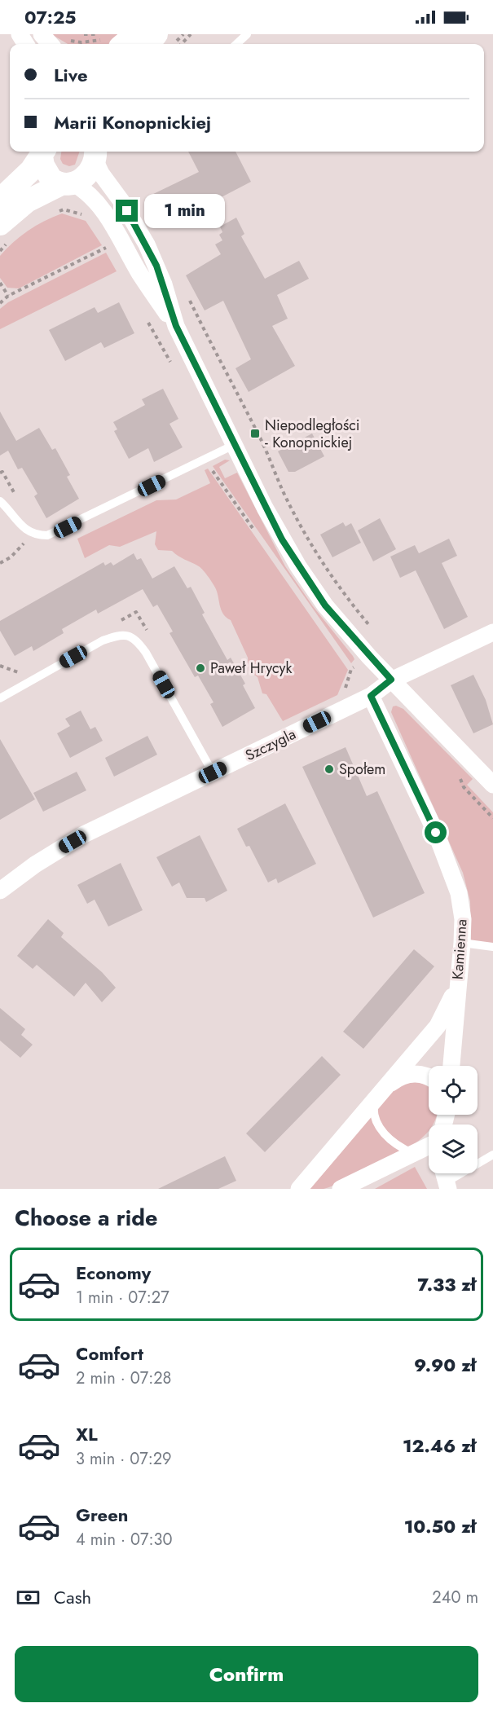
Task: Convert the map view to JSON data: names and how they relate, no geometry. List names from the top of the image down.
{
  "streets": {
    "street": ["Szczygla", "Kamienna"]
  },
  "crossings": [
    ["Szczygla", "Kamienna"]
  ],
  "places": {
    "transit": ["Niepodległości - Konopnickiej"],
    "other": ["Paweł Hrycyk", "Społem"]
  },
  "page": {
    "status": "07:25",
    "banner": ["Live", "Marii Konopnickiej"],
    "bubble": "1 min",
    "heading": "Choose a ride",
    "list": [
      {
        "name": "Economy",
        "note": "1 min · 07:27",
        "value": "7.33 zł"
      },
      {
        "name": "Comfort",
        "note": "2 min · 07:28",
        "value": "9.90 zł"
      },
      {
        "name": "XL",
        "note": "3 min · 07:29",
        "value": "12.46 zł"
      },
      {
        "name": "Green",
        "note": "4 min · 07:30",
        "value": "10.50 zł"
      }
    ],
    "pay": ["Cash", "240 m"],
    "buttons": "Confirm"
  }
}
